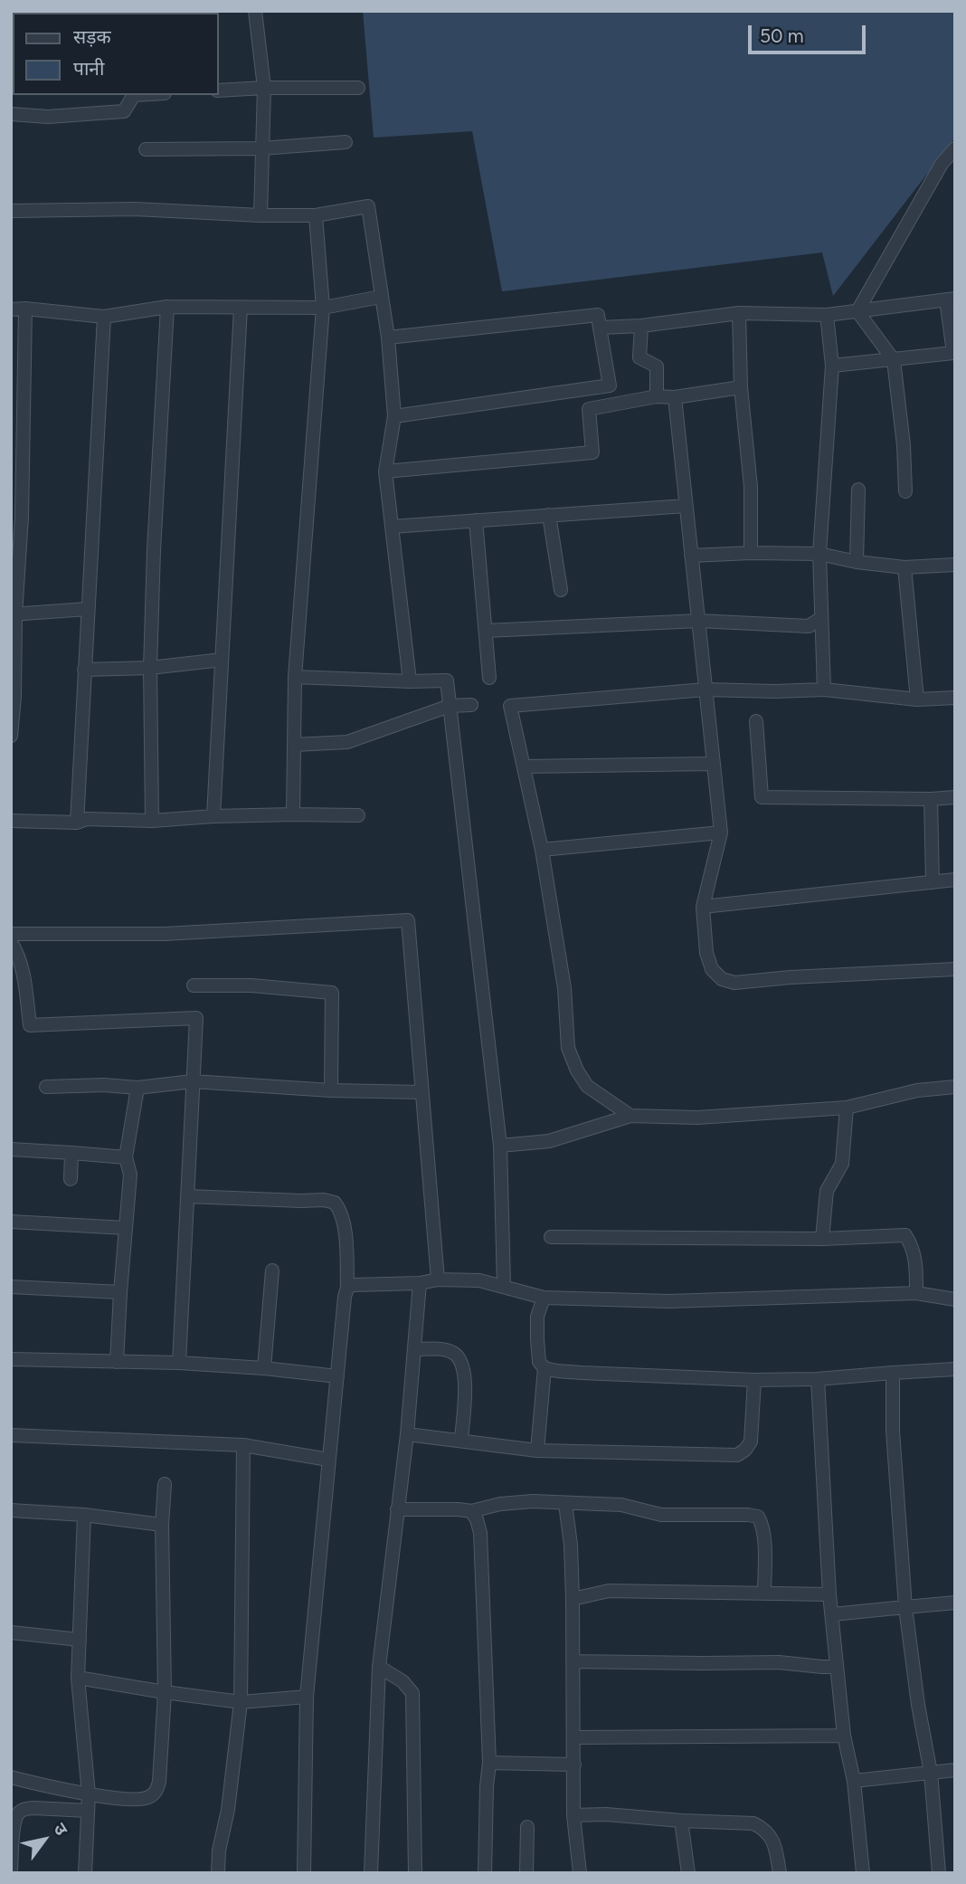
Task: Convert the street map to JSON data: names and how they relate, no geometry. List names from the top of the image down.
{
  "legend": ["सड़क", "पानी"],
  "scale_bar": "50 m",
  "north": "top right"
}
